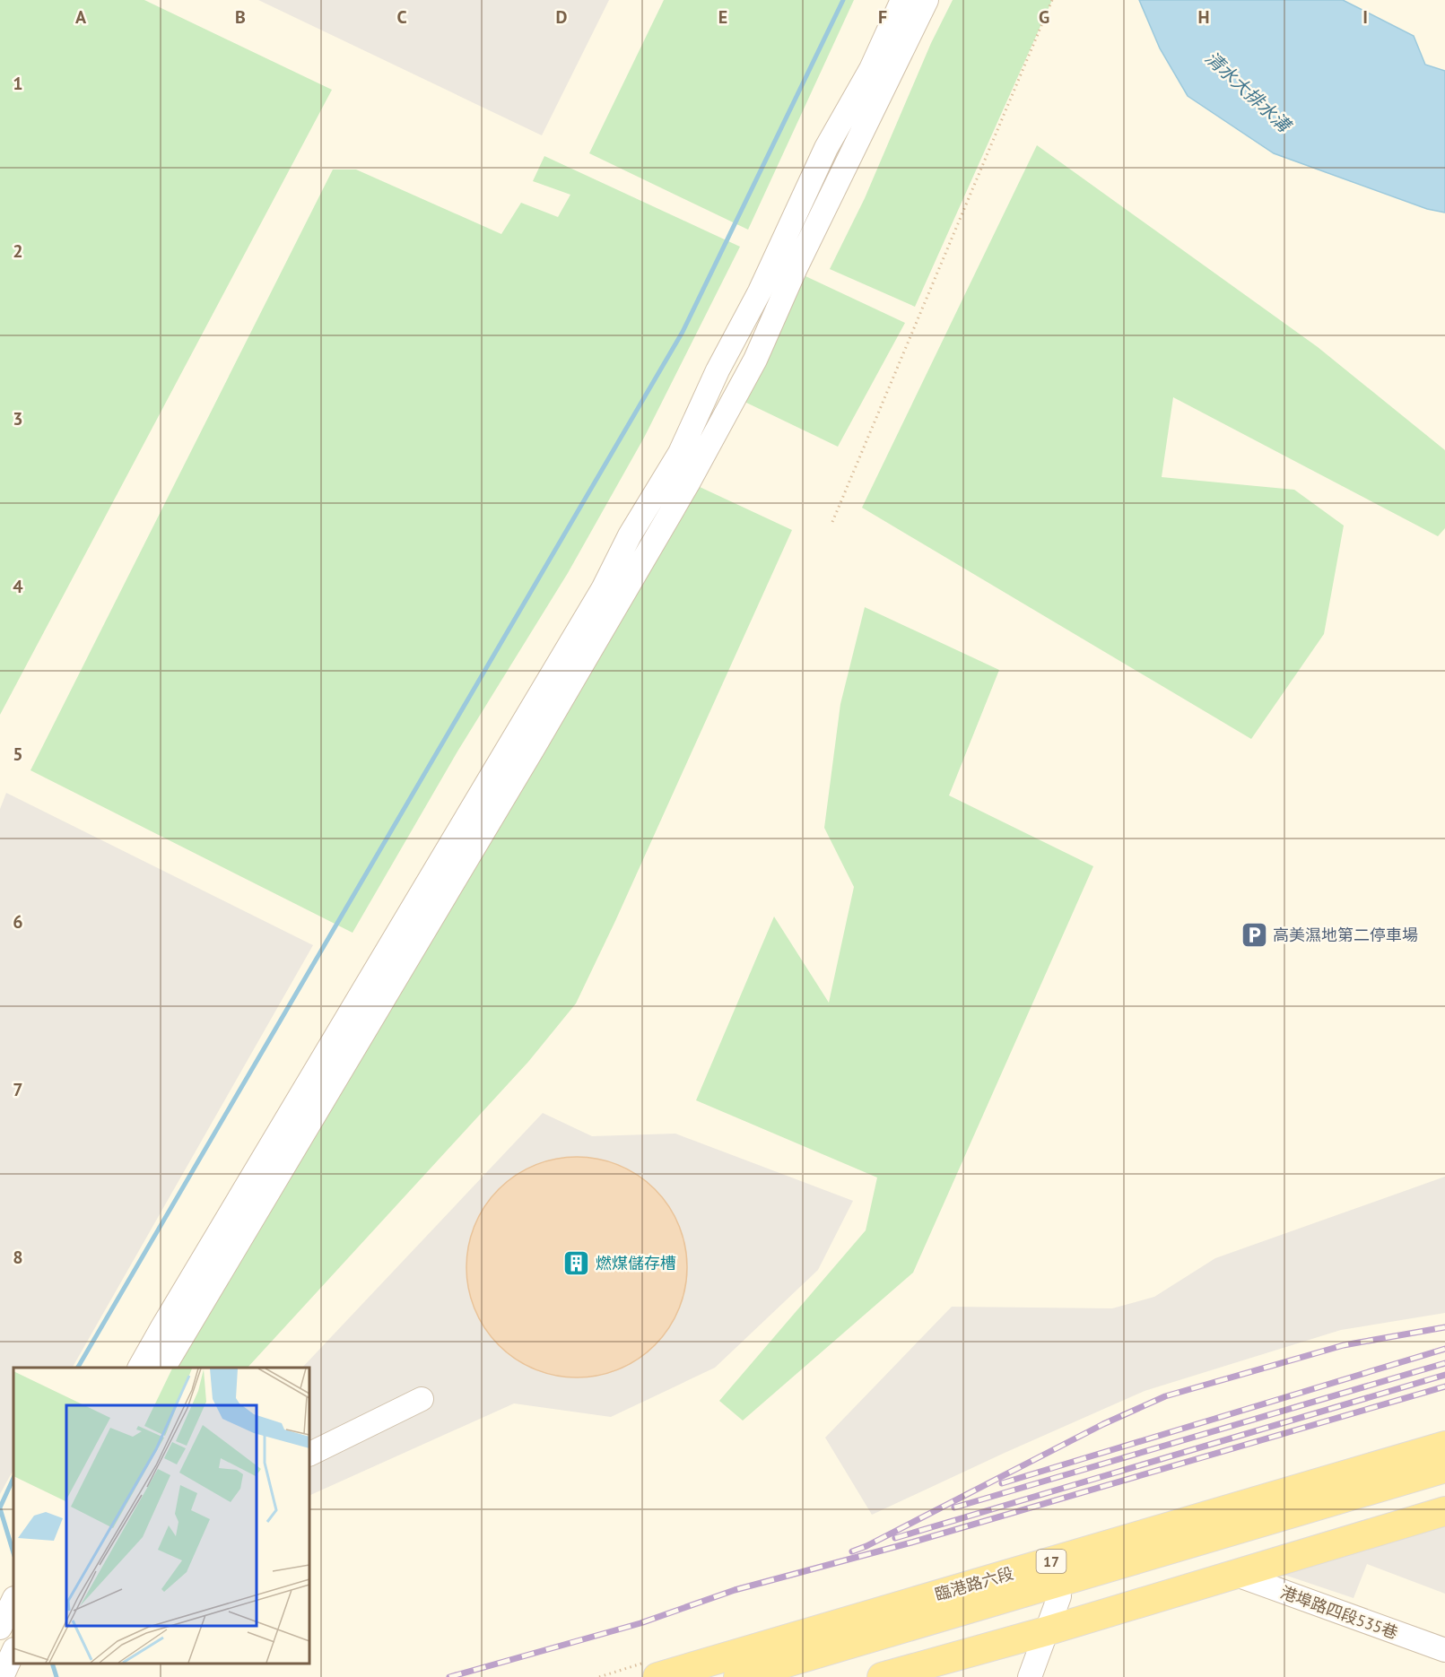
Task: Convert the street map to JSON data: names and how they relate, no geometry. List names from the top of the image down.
{
  "streets": {
    "main road": ["17", "臨港路六段"],
    "street": ["港埠路四段535巷"]
  },
  "water": ["清水大排水溝"],
  "places": {
    "parking": ["高美濕地第二停車場"],
    "building": ["燃煤儲存槽"]
  },
  "grid": {
    "columns": [
      "A",
      "B",
      "C",
      "D",
      "E",
      "F",
      "G",
      "H",
      "I"
    ],
    "rows": [
      "1",
      "2",
      "3",
      "4",
      "5",
      "6",
      "7",
      "8"
    ]
  }
}
